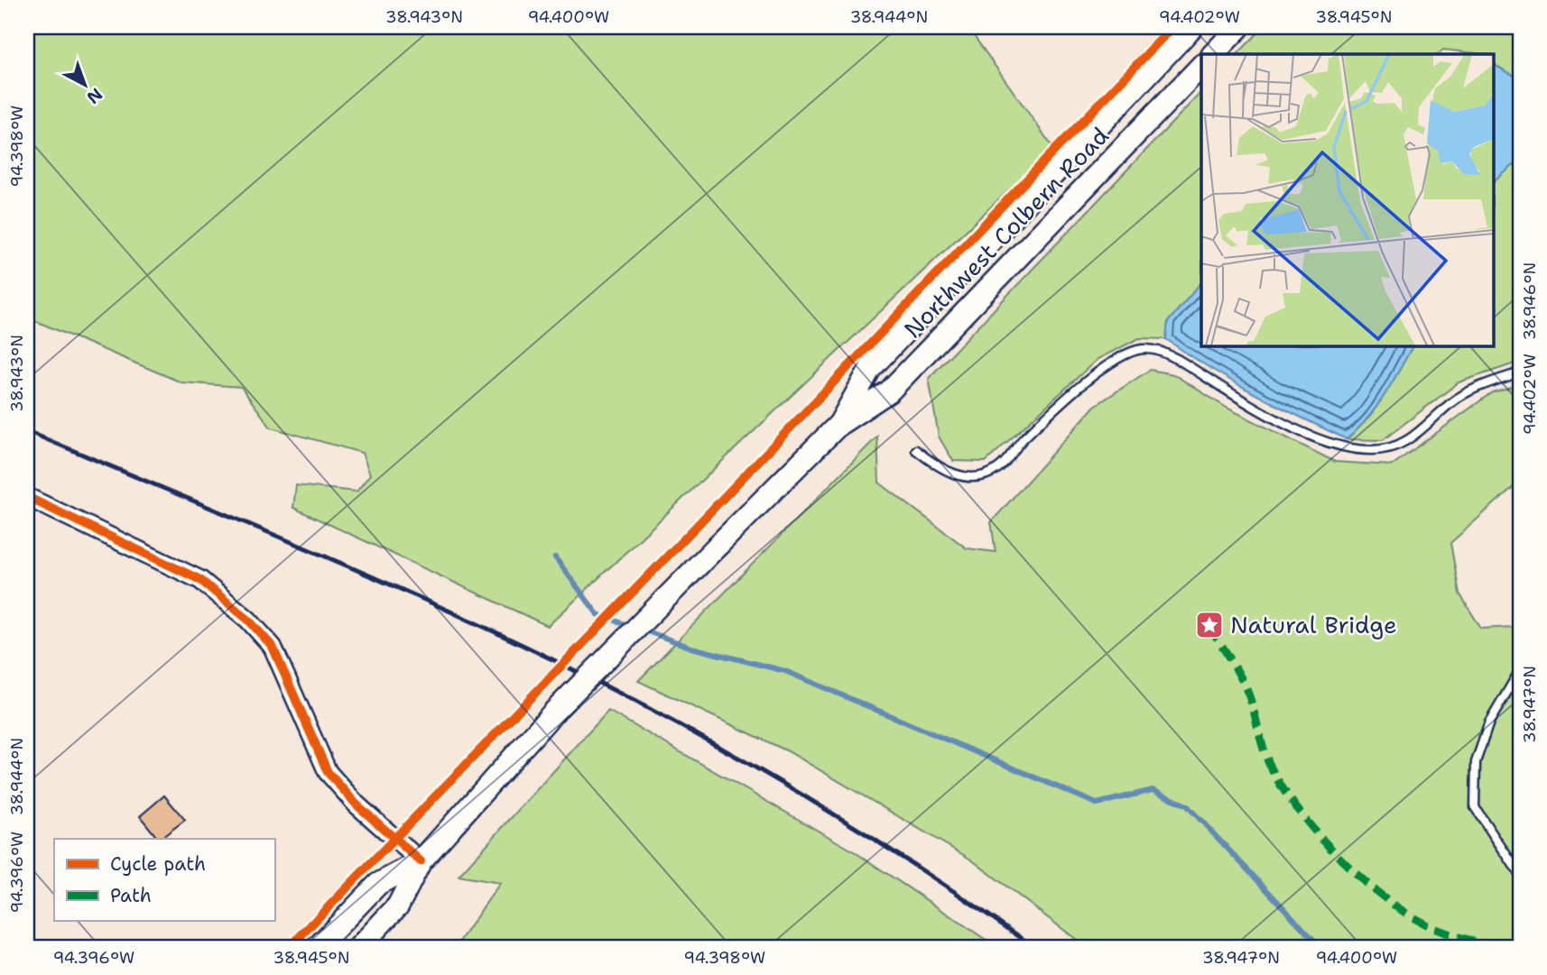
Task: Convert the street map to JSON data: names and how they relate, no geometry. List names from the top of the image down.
{
  "streets": {
    "main road": ["Northwest Colbern Road"]
  },
  "places": {
    "place": ["Natural Bridge"]
  },
  "legend": ["Cycle path", "Path"],
  "north": "bottom right",
  "coordinates": [
    "38.943°N",
    "94.400°W",
    "38.944°N",
    "94.402°W",
    "38.945°N",
    "94.398°W",
    "38.946°N",
    "38.947°N",
    "94.396°W"
  ]
}
